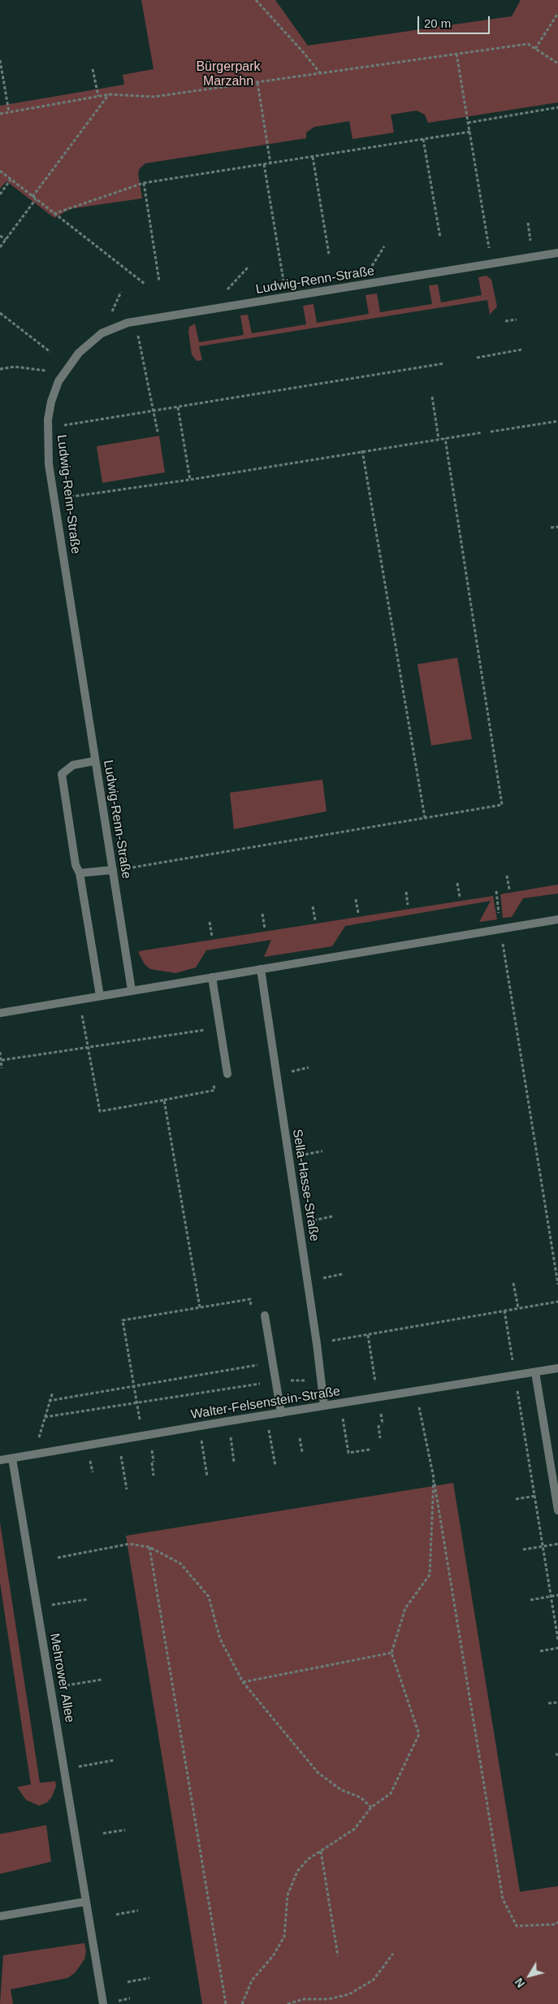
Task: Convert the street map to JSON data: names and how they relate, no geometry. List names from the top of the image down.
{
  "streets": {
    "street": [
      "Ludwig-Renn-Straße",
      "Sella-Hasse-Straße",
      "Walter-Felsenstein-Straße",
      "Mehrower Allee"
    ]
  },
  "crossings": [
    ["Sella-Hasse-Straße", "Walter-Felsenstein-Straße"],
    ["Walter-Felsenstein-Straße", "Mehrower Allee"]
  ],
  "parks": ["Bürgerpark Marzahn"],
  "scale_bar": "20 m",
  "north": "bottom left"
}
